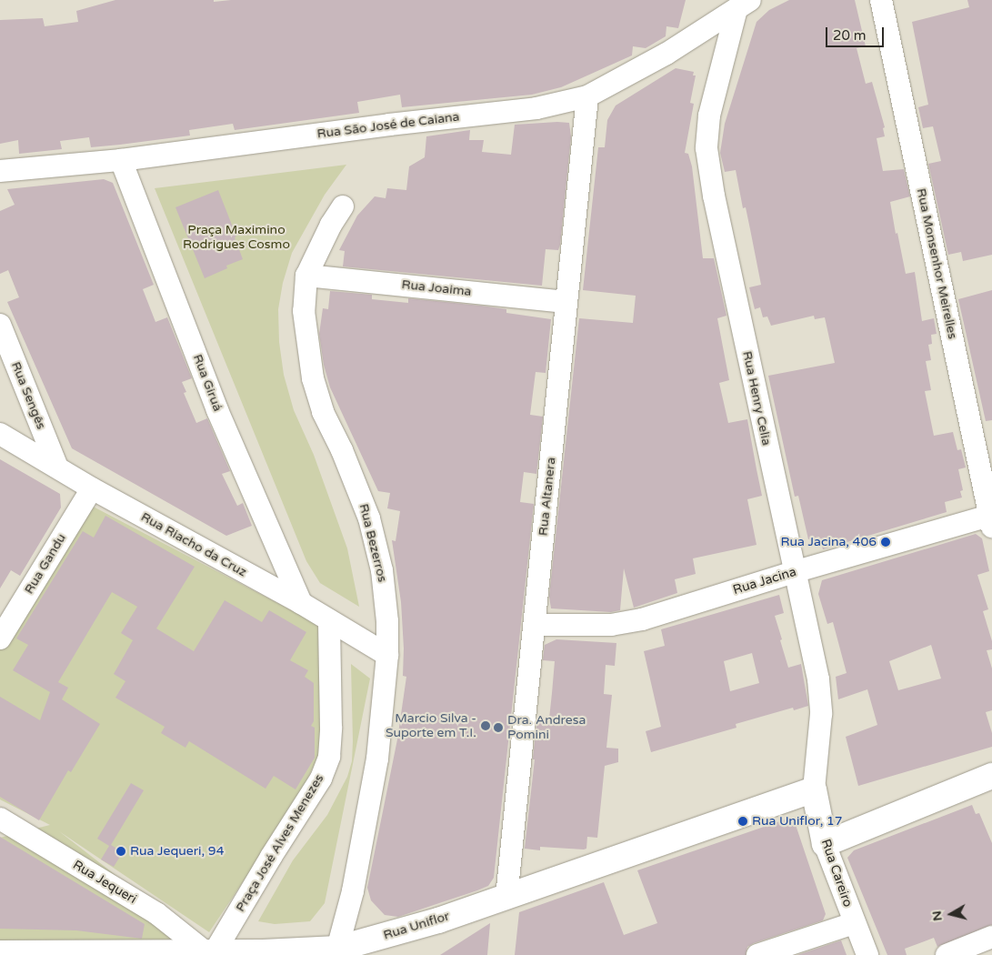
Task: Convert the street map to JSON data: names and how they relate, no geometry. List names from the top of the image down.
{
  "streets": {
    "main road": ["Rua Careiro", "Rua Uniflor"],
    "street": [
      "Rua São José de Caiana",
      "Rua Monsenhor Meirelles",
      "Rua Joaima",
      "Rua Giruá",
      "Rua Sengês",
      "Rua Henry Celia",
      "Rua Altanera",
      "Rua Bezerros",
      "Rua Riacho da Cruz",
      "Rua Gandu",
      "Rua Jacina",
      "Praça José Alves Menezes",
      "Rua Jequeri"
    ]
  },
  "crossings": [
    ["Rua São José de Caiana", "Rua Giruá"],
    ["Rua São José de Caiana", "Rua Henry Celia"],
    ["Rua São José de Caiana", "Rua Altanera"],
    ["Rua Monsenhor Meirelles", "Rua Jacina"],
    ["Rua Joaima", "Rua Altanera"],
    ["Rua Joaima", "Rua Bezerros"],
    ["Rua Giruá", "Rua Riacho da Cruz"],
    ["Rua Sengês", "Rua Riacho da Cruz"],
    ["Rua Henry Celia", "Rua Jacina"],
    ["Rua Henry Celia", "Rua Careiro"],
    ["Rua Henry Celia", "Rua Uniflor"],
    ["Rua Altanera", "Rua Jacina"],
    ["Rua Altanera", "Rua Uniflor"],
    ["Rua Bezerros", "Rua Riacho da Cruz"],
    ["Rua Bezerros", "Rua Uniflor"],
    ["Rua Riacho da Cruz", "Rua Gandu"],
    ["Rua Riacho da Cruz", "Praça José Alves Menezes"],
    ["Praça José Alves Menezes", "Rua Jequeri"],
    ["Praça José Alves Menezes", "Rua Uniflor"],
    ["Rua Careiro", "Rua Uniflor"],
    ["Rua Jequeri", "Rua Uniflor"]
  ],
  "parks": ["Praça Maximino Rodrigues Cosmo"],
  "places": [
    "Rua Jacina, 406",
    "Marcio Silva - Suporte em T.I.",
    "Dra. Andresa Pomini",
    "Rua Uniflor, 17",
    "Rua Jequeri, 94"
  ],
  "scale_bar": "20 m",
  "north": "left"
}
